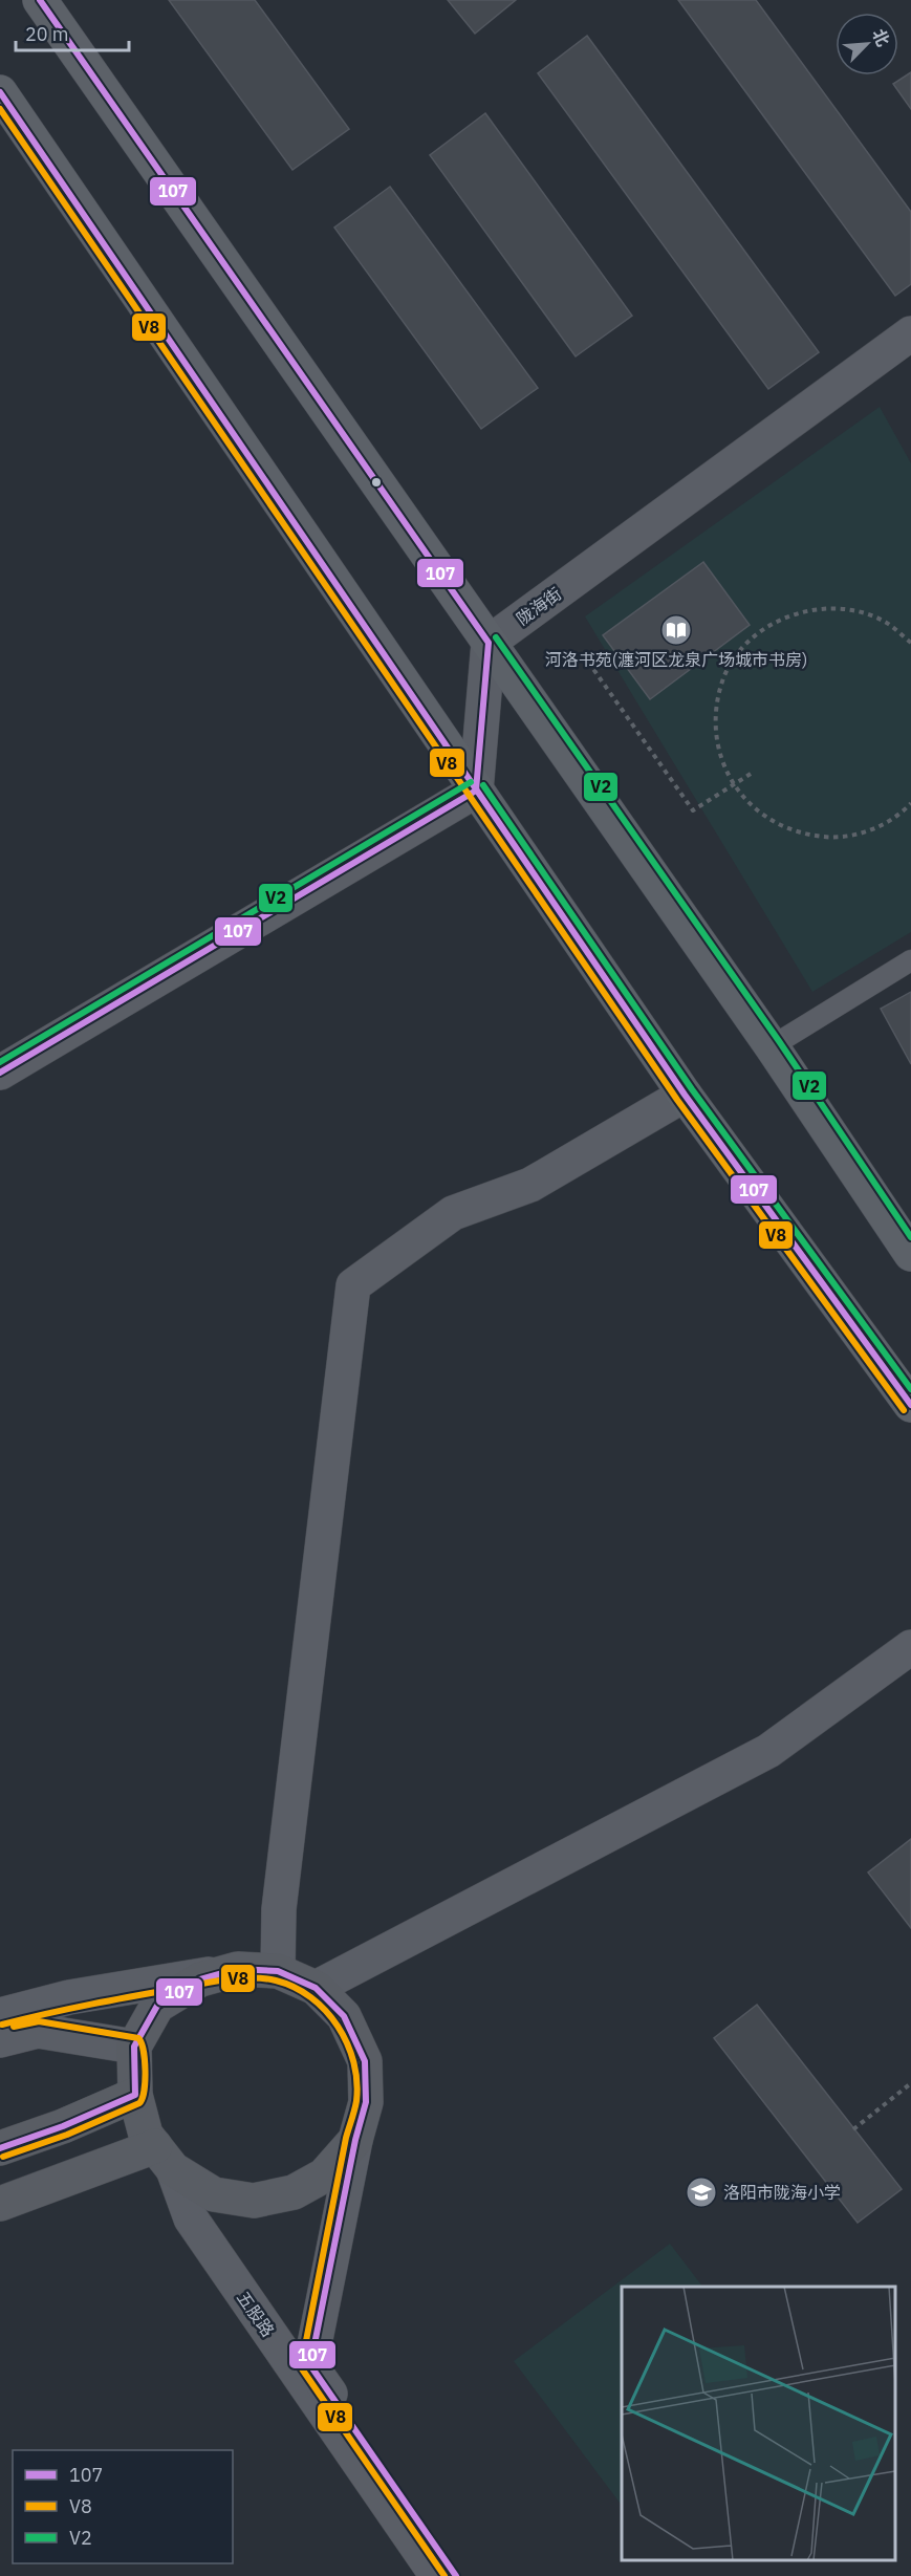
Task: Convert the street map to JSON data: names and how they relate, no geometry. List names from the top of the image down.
{
  "streets": {
    "main road": ["五股路"],
    "street": ["陇海街"]
  },
  "places": {
    "library": ["河洛书苑(瀍河区龙泉广场城市书房)"],
    "school or university": ["洛阳市陇海小学"]
  },
  "lines": ["transit line 107", "transit line V8", "transit line V2"],
  "legend": ["107", "V8", "V2"],
  "scale_bar": "20 m",
  "north": "top right"
}
